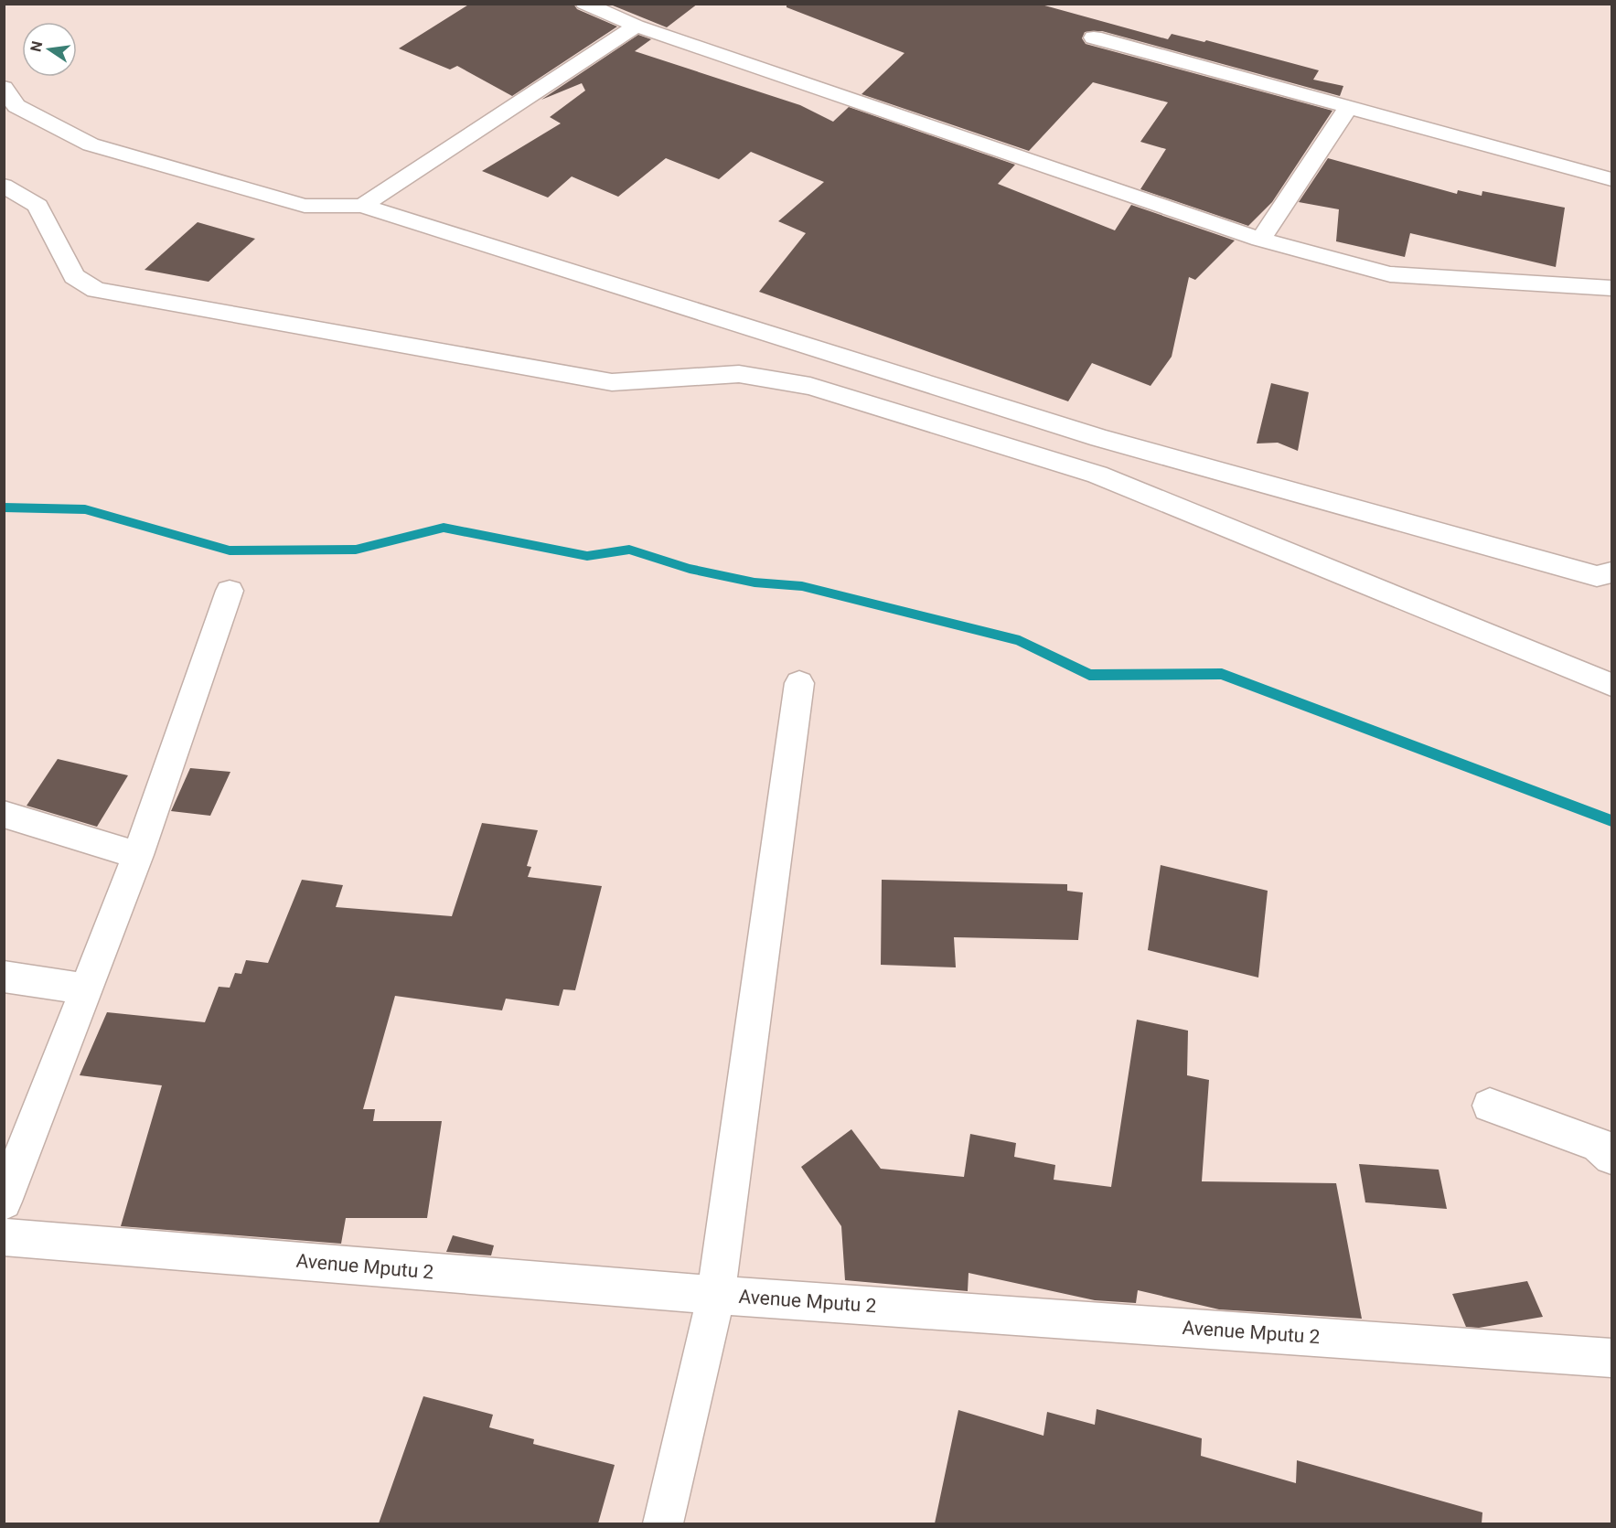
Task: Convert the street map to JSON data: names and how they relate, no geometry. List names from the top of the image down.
{
  "streets": {
    "street": ["Avenue Mputu 2"]
  },
  "north": "left"
}
